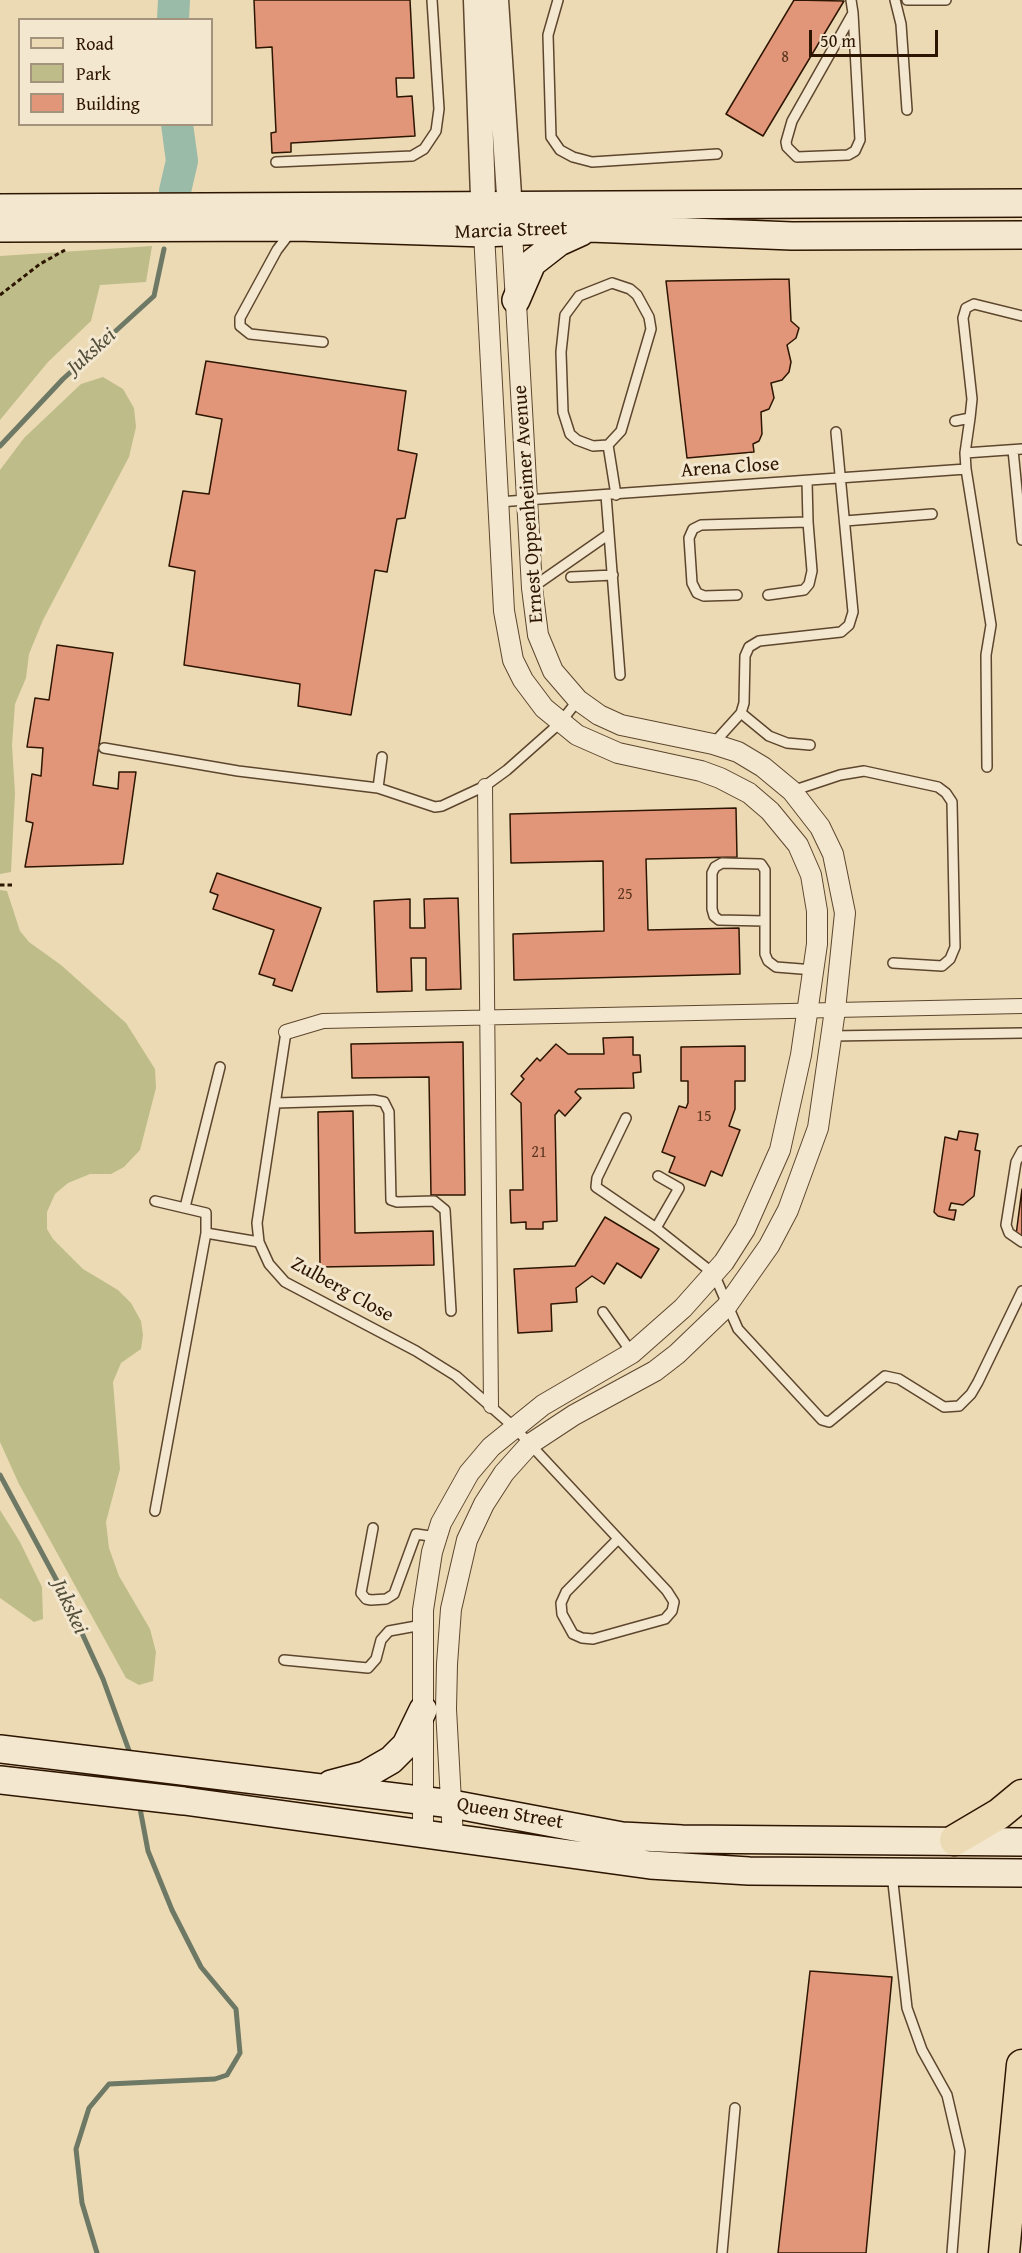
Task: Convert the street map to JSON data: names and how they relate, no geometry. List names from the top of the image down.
{
  "streets": {
    "main road": ["Marcia Street", "Queen Street"],
    "street": ["Ernest Oppenheimer Avenue"],
    "lane": ["Arena Close", "Zulberg Close"]
  },
  "crossings": [
    ["Marcia Street", "Ernest Oppenheimer Avenue"],
    ["Arena Close", "Ernest Oppenheimer Avenue"],
    ["Ernest Oppenheimer Avenue", "Zulberg Close"],
    ["Ernest Oppenheimer Avenue", "Queen Street"]
  ],
  "water": ["Jukskei"],
  "house_numbers": [
    "8",
    "25",
    "15",
    "21"
  ],
  "legend": ["Road", "Park", "Building"],
  "scale_bar": "50 m"
}
